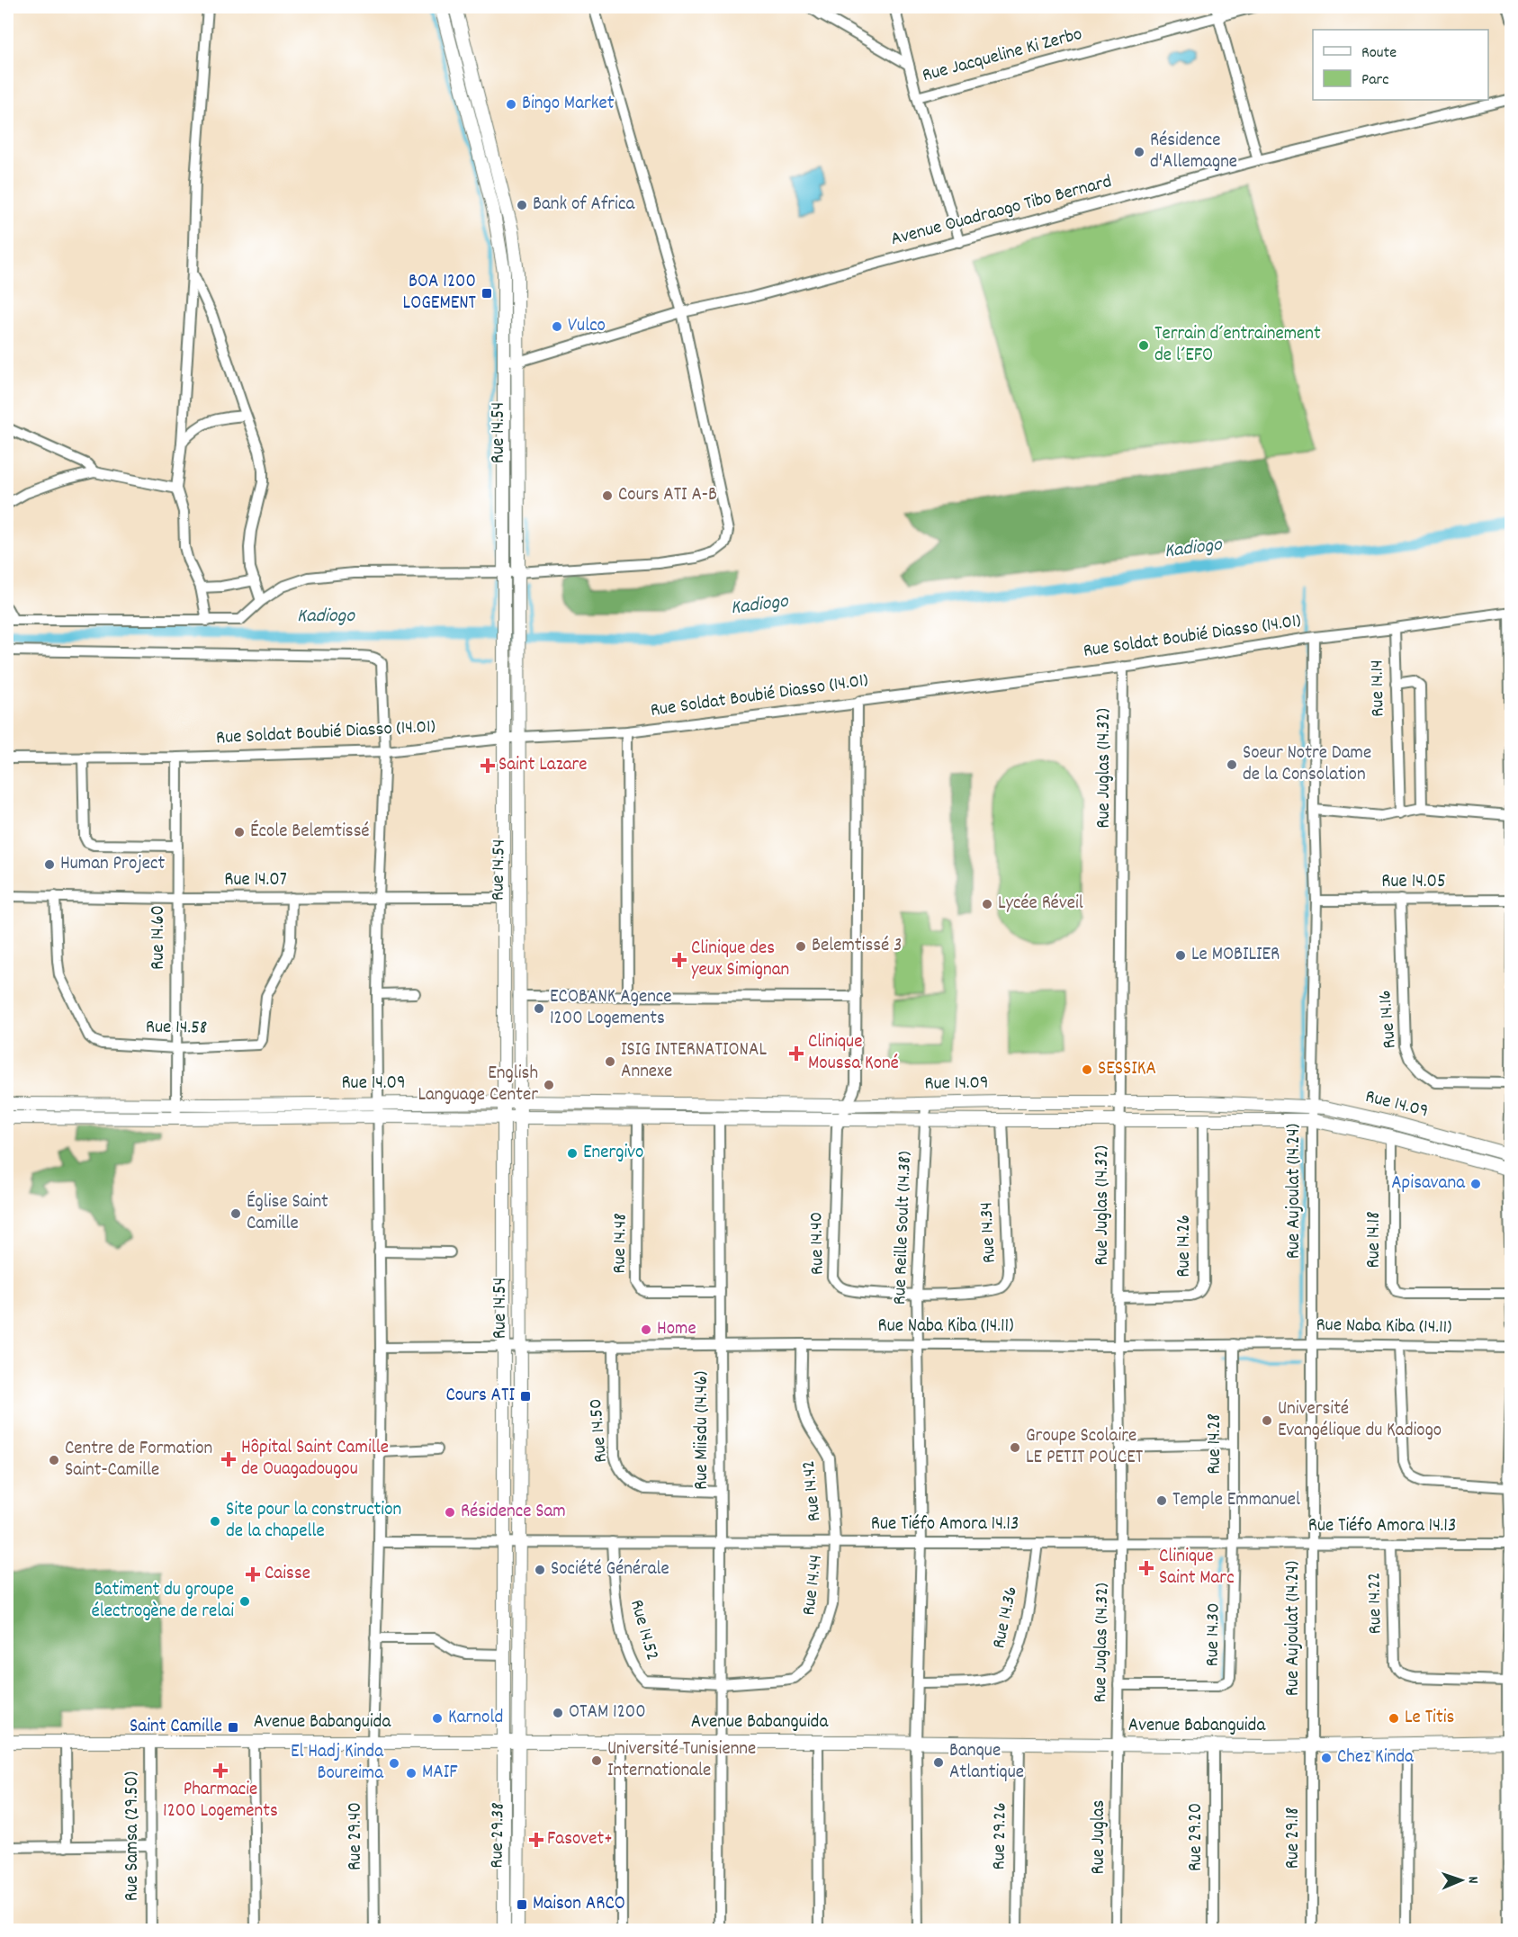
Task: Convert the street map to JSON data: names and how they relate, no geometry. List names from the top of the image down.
{
  "streets": {
    "street": [
      "Rue Jacqueline Ki Zerbo",
      "Avenue Ouadraogo Tibo Bernard",
      "Rue 14.54",
      "Rue Soldat Boubié Diasso (14.01)",
      "Rue 14.14",
      "Rue Juglas (14.32)",
      "Rue 14.07",
      "Rue 14.05",
      "Rue 14.60",
      "Rue 14.16",
      "Rue 14.58",
      "Rue 14.09",
      "Rue Aujoulat (14.24)",
      "Rue Reille Soult (14.38)",
      "Rue 14.34",
      "Rue 14.18",
      "Rue 14.48",
      "Rue 14.40",
      "Rue 14.26",
      "Rue Naba Kiba (14.11)",
      "Rue 14.50",
      "Rue Miisdu (14.46)",
      "Rue 14.28",
      "Rue 14.42",
      "Rue Tiéfo Amora 14.13",
      "Rue 14.44",
      "Rue 14.22",
      "Rue 14.36",
      "Rue 14.52",
      "Rue 14.30",
      "Avenue Babanguida",
      "Rue 29.38",
      "Rue Samsa (29.50)",
      "Rue 29.40",
      "Rue 29.26",
      "Rue Juglas",
      "Rue 29.20",
      "Rue 29.18"
    ]
  },
  "crossings": [
    ["Avenue Ouadraogo Tibo Bernard", "Rue 14.54"],
    ["Rue 14.54", "Rue Soldat Boubié Diasso (14.01)"],
    ["Rue 14.54", "Rue 14.07"],
    ["Rue 14.54", "Rue 14.09"],
    ["Rue 14.54", "Rue Naba Kiba (14.11)"],
    ["Rue 14.54", "Rue Tiéfo Amora 14.13"],
    ["Rue 14.54", "Avenue Babanguida"],
    ["Rue 14.54", "Rue 29.38"],
    ["Rue Soldat Boubié Diasso (14.01)", "Rue 14.14"],
    ["Rue Soldat Boubié Diasso (14.01)", "Rue Juglas (14.32)"],
    ["Rue Soldat Boubié Diasso (14.01)", "Rue 14.60"],
    ["Rue Soldat Boubié Diasso (14.01)", "Rue Aujoulat (14.24)"],
    ["Rue Soldat Boubié Diasso (14.01)", "Rue 29.40"],
    ["Rue Juglas (14.32)", "Rue 14.09"],
    ["Rue Juglas (14.32)", "Rue 14.26"],
    ["Rue Juglas (14.32)", "Rue Naba Kiba (14.11)"],
    ["Rue Juglas (14.32)", "Rue Tiéfo Amora 14.13"],
    ["Rue Juglas (14.32)", "Rue 14.30"],
    ["Rue Juglas (14.32)", "Avenue Babanguida"],
    ["Rue Juglas (14.32)", "Rue Juglas"],
    ["Rue 14.07", "Rue 14.60"],
    ["Rue 14.07", "Rue 14.58"],
    ["Rue 14.07", "Rue 29.40"],
    ["Rue 14.05", "Rue 14.16"],
    ["Rue 14.05", "Rue Aujoulat (14.24)"],
    ["Rue 14.60", "Rue 14.58"],
    ["Rue 14.60", "Rue 14.09"],
    ["Rue 14.09", "Rue Aujoulat (14.24)"],
    ["Rue 14.09", "Rue Reille Soult (14.38)"],
    ["Rue 14.09", "Rue 14.34"],
    ["Rue 14.09", "Rue 14.18"],
    ["Rue 14.09", "Rue 14.48"],
    ["Rue 14.09", "Rue 14.40"],
    ["Rue 14.09", "Rue 14.26"],
    ["Rue 14.09", "Rue Miisdu (14.46)"],
    ["Rue 14.09", "Rue 29.38"],
    ["Rue 14.09", "Rue 29.40"],
    ["Rue Aujoulat (14.24)", "Rue Naba Kiba (14.11)"],
    ["Rue Aujoulat (14.24)", "Rue Tiéfo Amora 14.13"],
    ["Rue Aujoulat (14.24)", "Avenue Babanguida"],
    ["Rue Aujoulat (14.24)", "Rue 29.18"],
    ["Rue Reille Soult (14.38)", "Rue 14.34"],
    ["Rue Reille Soult (14.38)", "Rue 14.40"],
    ["Rue Reille Soult (14.38)", "Rue Naba Kiba (14.11)"],
    ["Rue Reille Soult (14.38)", "Rue Tiéfo Amora 14.13"],
    ["Rue Reille Soult (14.38)", "Rue 14.36"],
    ["Rue Reille Soult (14.38)", "Avenue Babanguida"],
    ["Rue 14.34", "Rue 14.40"],
    ["Rue 14.48", "Rue Miisdu (14.46)"],
    ["Rue Naba Kiba (14.11)", "Rue 14.50"],
    ["Rue Naba Kiba (14.11)", "Rue Miisdu (14.46)"],
    ["Rue Naba Kiba (14.11)", "Rue 14.28"],
    ["Rue Naba Kiba (14.11)", "Rue 14.42"],
    ["Rue Naba Kiba (14.11)", "Rue 29.38"],
    ["Rue Naba Kiba (14.11)", "Rue 29.40"],
    ["Rue 14.50", "Rue Miisdu (14.46)"],
    ["Rue Miisdu (14.46)", "Rue Tiéfo Amora 14.13"],
    ["Rue Miisdu (14.46)", "Rue 14.44"],
    ["Rue Miisdu (14.46)", "Rue 14.52"],
    ["Rue Miisdu (14.46)", "Avenue Babanguida"],
    ["Rue 14.28", "Rue Tiéfo Amora 14.13"],
    ["Rue 14.28", "Rue 14.30"],
    ["Rue 14.42", "Rue Tiéfo Amora 14.13"],
    ["Rue 14.42", "Rue 14.44"],
    ["Rue Tiéfo Amora 14.13", "Rue 14.44"],
    ["Rue Tiéfo Amora 14.13", "Rue 14.22"],
    ["Rue Tiéfo Amora 14.13", "Rue 14.36"],
    ["Rue Tiéfo Amora 14.13", "Rue 14.52"],
    ["Rue Tiéfo Amora 14.13", "Rue 14.30"],
    ["Rue Tiéfo Amora 14.13", "Rue 29.38"],
    ["Rue Tiéfo Amora 14.13", "Rue 29.40"],
    ["Rue 14.44", "Rue 14.52"],
    ["Avenue Babanguida", "Rue 29.38"],
    ["Avenue Babanguida", "Rue Samsa (29.50)"],
    ["Avenue Babanguida", "Rue 29.40"],
    ["Avenue Babanguida", "Rue 29.26"],
    ["Avenue Babanguida", "Rue Juglas"],
    ["Avenue Babanguida", "Rue 29.20"],
    ["Avenue Babanguida", "Rue 29.18"]
  ],
  "water": ["Kadiogo"],
  "places": {
    "other": [
      "Bingo Market",
      "Résidence d'Allemagne",
      "Bank of Africa",
      "Vulco",
      "Terrain d´entrainement de l´EFO",
      "Cours ATI A-B",
      "Soeur Notre Dame de la Consolation",
      "École Belemtissé",
      "Human Project",
      "Lycée Réveil",
      "Belemtissé 3",
      "Le MOBILIER",
      "ECOBANK Agence 1200 Logements",
      "ISIG INTERNATIONAL Annexe",
      "SESSIKA",
      "English Language Center",
      "Energivo",
      "Apisavana",
      "Église Saint Camille",
      "Home",
      "Université Evangélique du Kadiogo",
      "Groupe Scolaire LE PETIT POUCET",
      "Centre de Formation Saint-Camille",
      "Temple Emmanuel",
      "Résidence Sam",
      "Site pour la construction de la chapelle",
      "Société Générale",
      "Batiment du groupe électrogène de relai",
      "OTAM 1200",
      "Karnold",
      "Le Titis",
      "Chez Kinda",
      "Université Tunisienne Internationale",
      "Banque Atlantique",
      "El Hadj Kinda Boureima",
      "MAIF"
    ],
    "transit": [
      "BOA 1200 LOGEMENT",
      "Cours ATI",
      "Saint Camille",
      "Maison ARCO"
    ],
    "health": [
      "Saint Lazare",
      "Clinique des yeux Simignan",
      "Clinique Moussa Koné",
      "Hôpital Saint Camille de Ouagadougou",
      "Clinique Saint Marc",
      "Caisse",
      "Pharmacie 1200 Logements",
      "Fasovet+"
    ]
  },
  "legend": ["Route", "Parc"],
  "north": "right"
}
